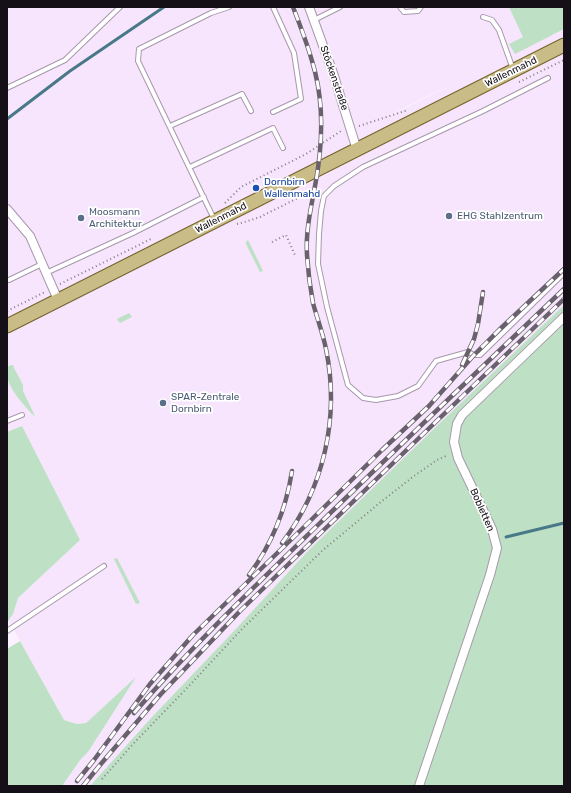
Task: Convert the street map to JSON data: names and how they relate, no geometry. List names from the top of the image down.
{
  "streets": {
    "main road": ["Wallenmahd"],
    "street": ["Stöckenstraße", "Bobletten"]
  },
  "crossings": [
    ["Wallenmahd", "Stöckenstraße"]
  ],
  "places": [
    "Dornbirn Wallenmahd",
    "EHG Stahlzentrum",
    "Moosmann Architektur",
    "SPAR-Zentrale Dornbirn"
  ]
}
